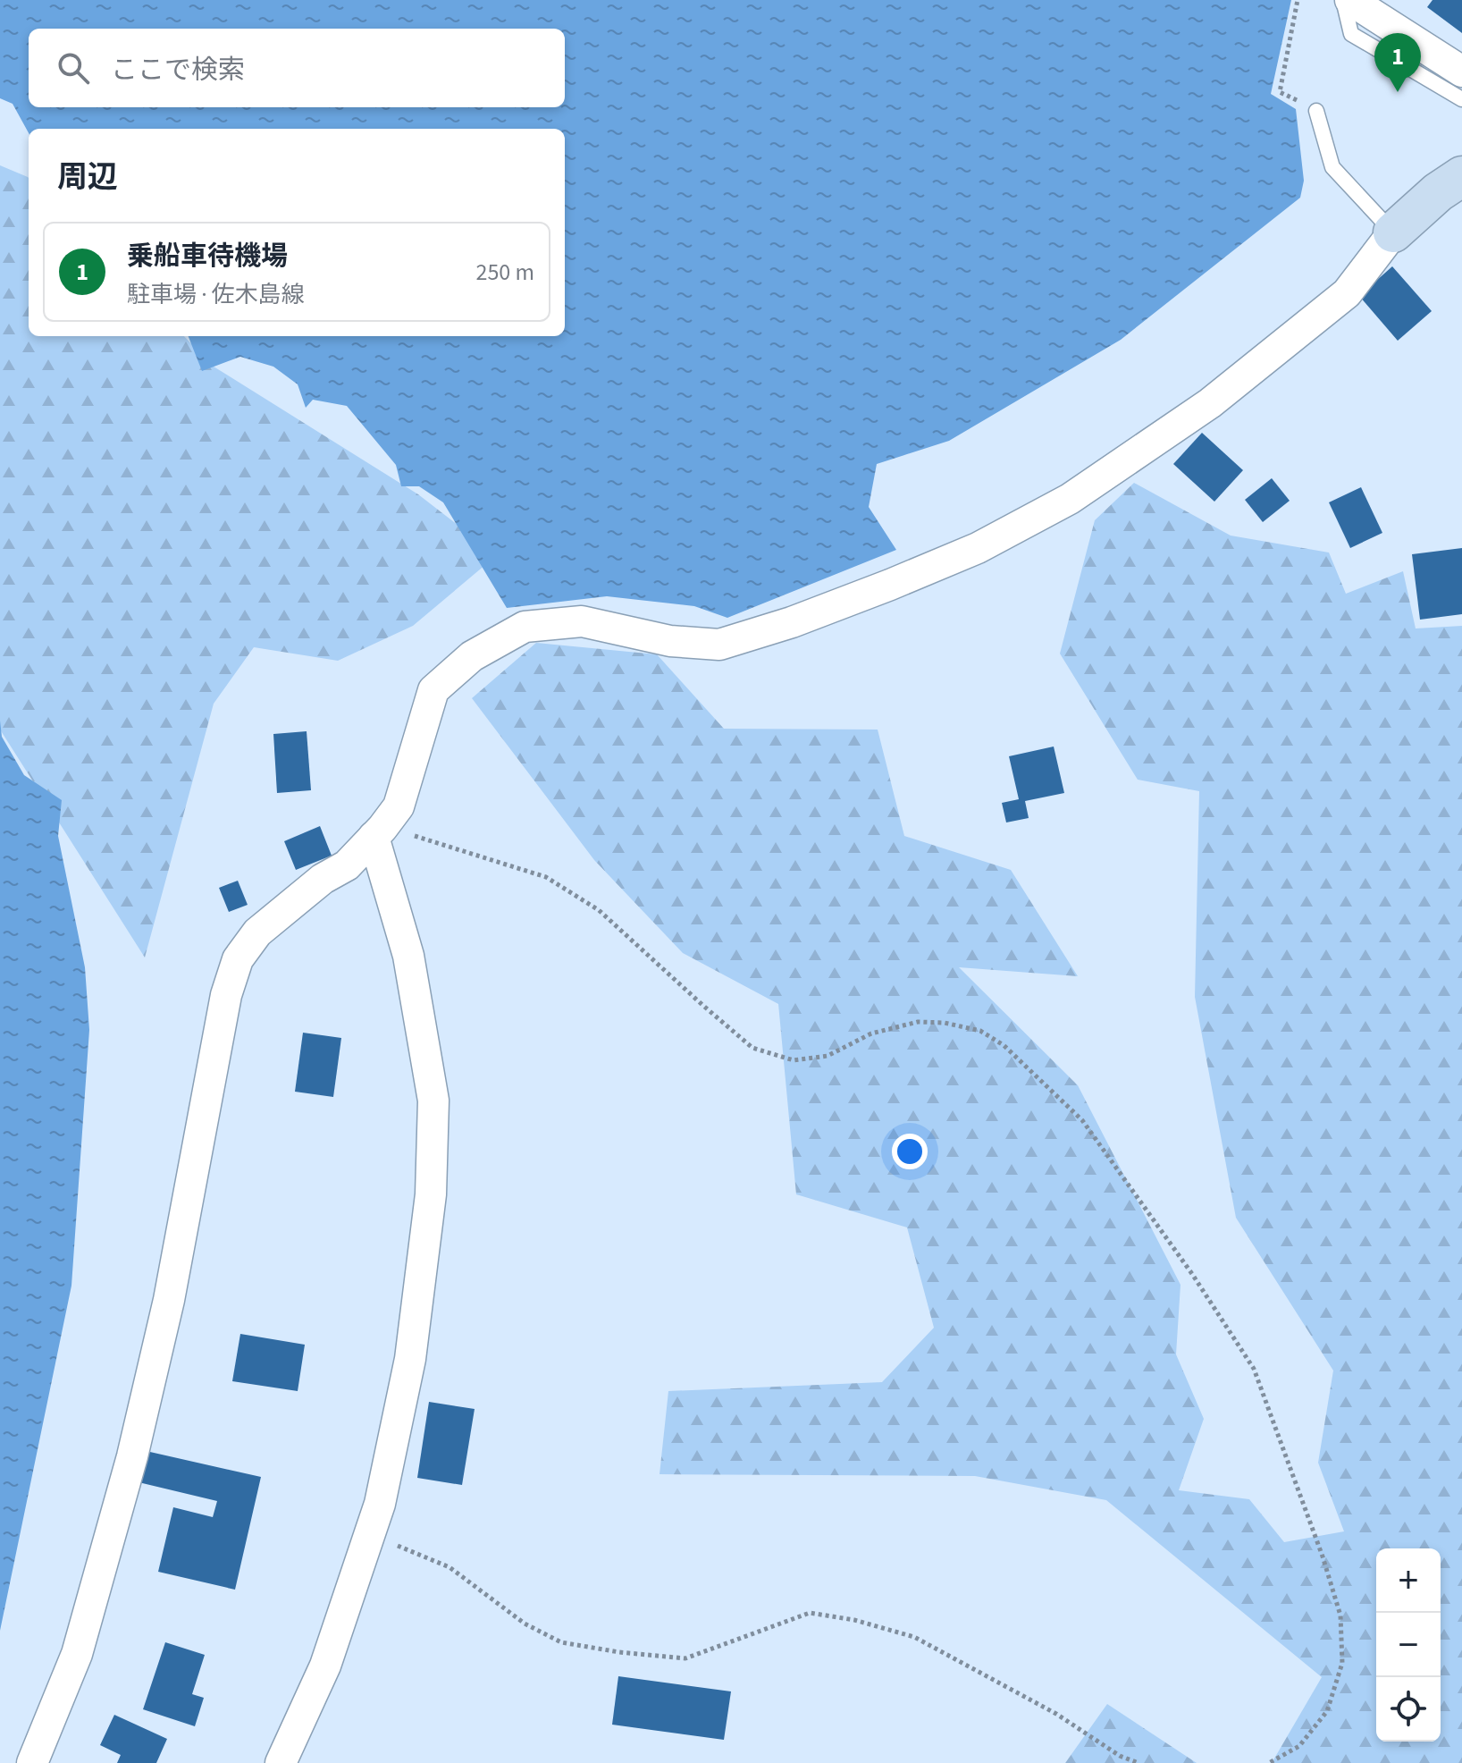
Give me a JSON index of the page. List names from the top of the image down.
{
  "page": {
    "search": "ここで検索",
    "pins": "1",
    "heading": "周辺",
    "list": [
      {
        "mark": "1",
        "name": "乗船車待機場",
        "note": "駐車場 · 佐木島線",
        "value": "250 m"
      }
    ],
    "map_buttons": ["+", "−"]
  }
}
